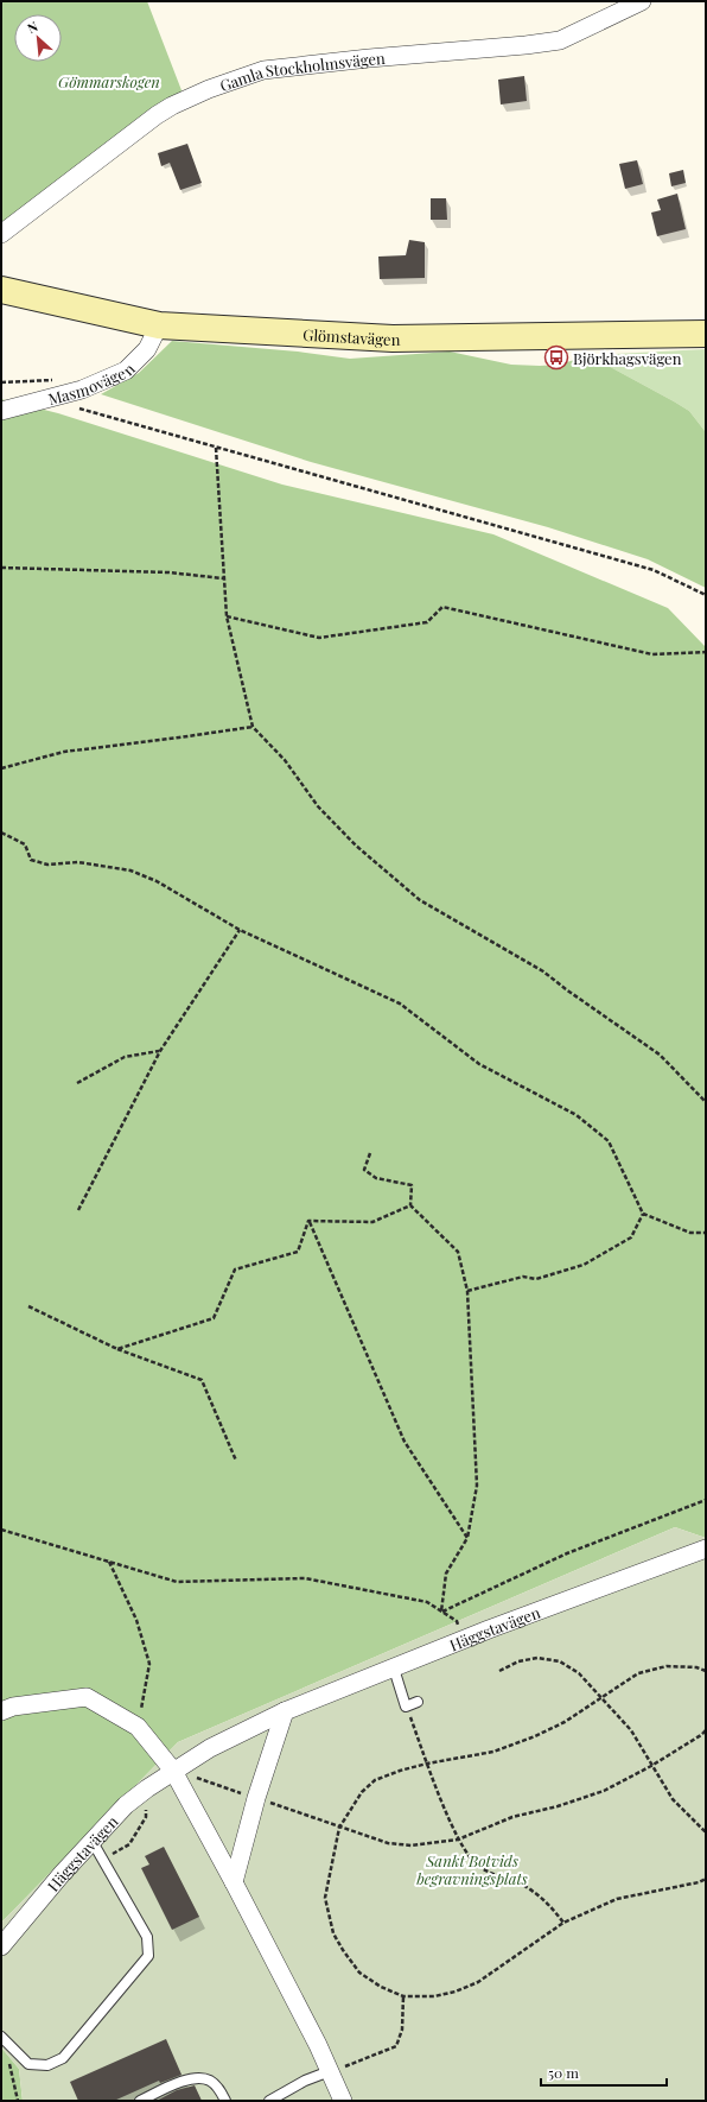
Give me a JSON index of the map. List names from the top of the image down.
{
  "streets": {
    "main road": ["Glömstavägen"],
    "street": ["Gamla Stockholmsvägen", "Masmovägen", "Häggstavägen"]
  },
  "crossings": [
    ["Glömstavägen", "Masmovägen"]
  ],
  "parks": ["Gömmarskogen", "Sankt Botvids begravningsplats"],
  "places": {
    "bus stop": ["Björkhagsvägen"]
  },
  "scale_bar": "50 m",
  "north": "top left"
}
